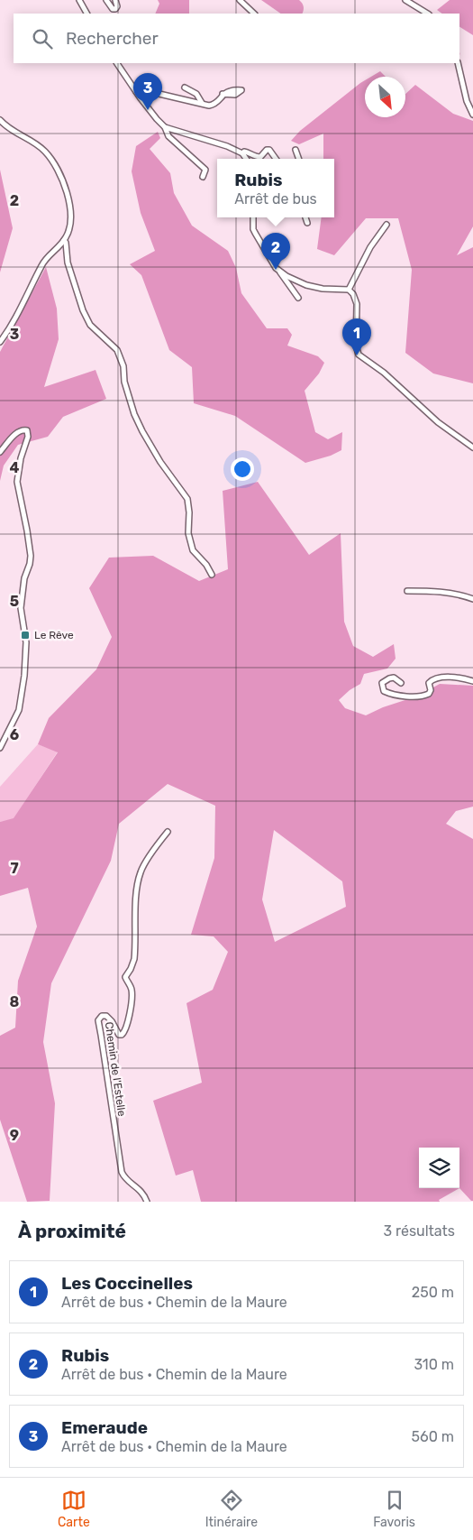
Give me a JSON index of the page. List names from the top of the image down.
{
  "streets": {
    "street": ["Chemin de l'Estelle"]
  },
  "places": {
    "transit": ["Le Rêve"]
  },
  "north": "bottom right",
  "page": {
    "search": "Rechercher",
    "pins": ["3", "2", "1"],
    "popup": ["Rubis", "Arrêt de bus"],
    "heading": ["À proximité", "3 résultats"],
    "list": [
      {
        "mark": "1",
        "name": "Les Coccinelles",
        "note": "Arrêt de bus · Chemin de la Maure",
        "value": "250 m"
      },
      {
        "mark": "2",
        "name": "Rubis",
        "note": "Arrêt de bus · Chemin de la Maure",
        "value": "310 m"
      },
      {
        "mark": "3",
        "name": "Emeraude",
        "note": "Arrêt de bus · Chemin de la Maure",
        "value": "560 m"
      }
    ],
    "nav": ["Carte", "Itinéraire", "Favoris"]
  },
  "grid": {
    "rows": [
      "2",
      "3",
      "4",
      "5",
      "6",
      "7",
      "8",
      "9"
    ]
  }
}
